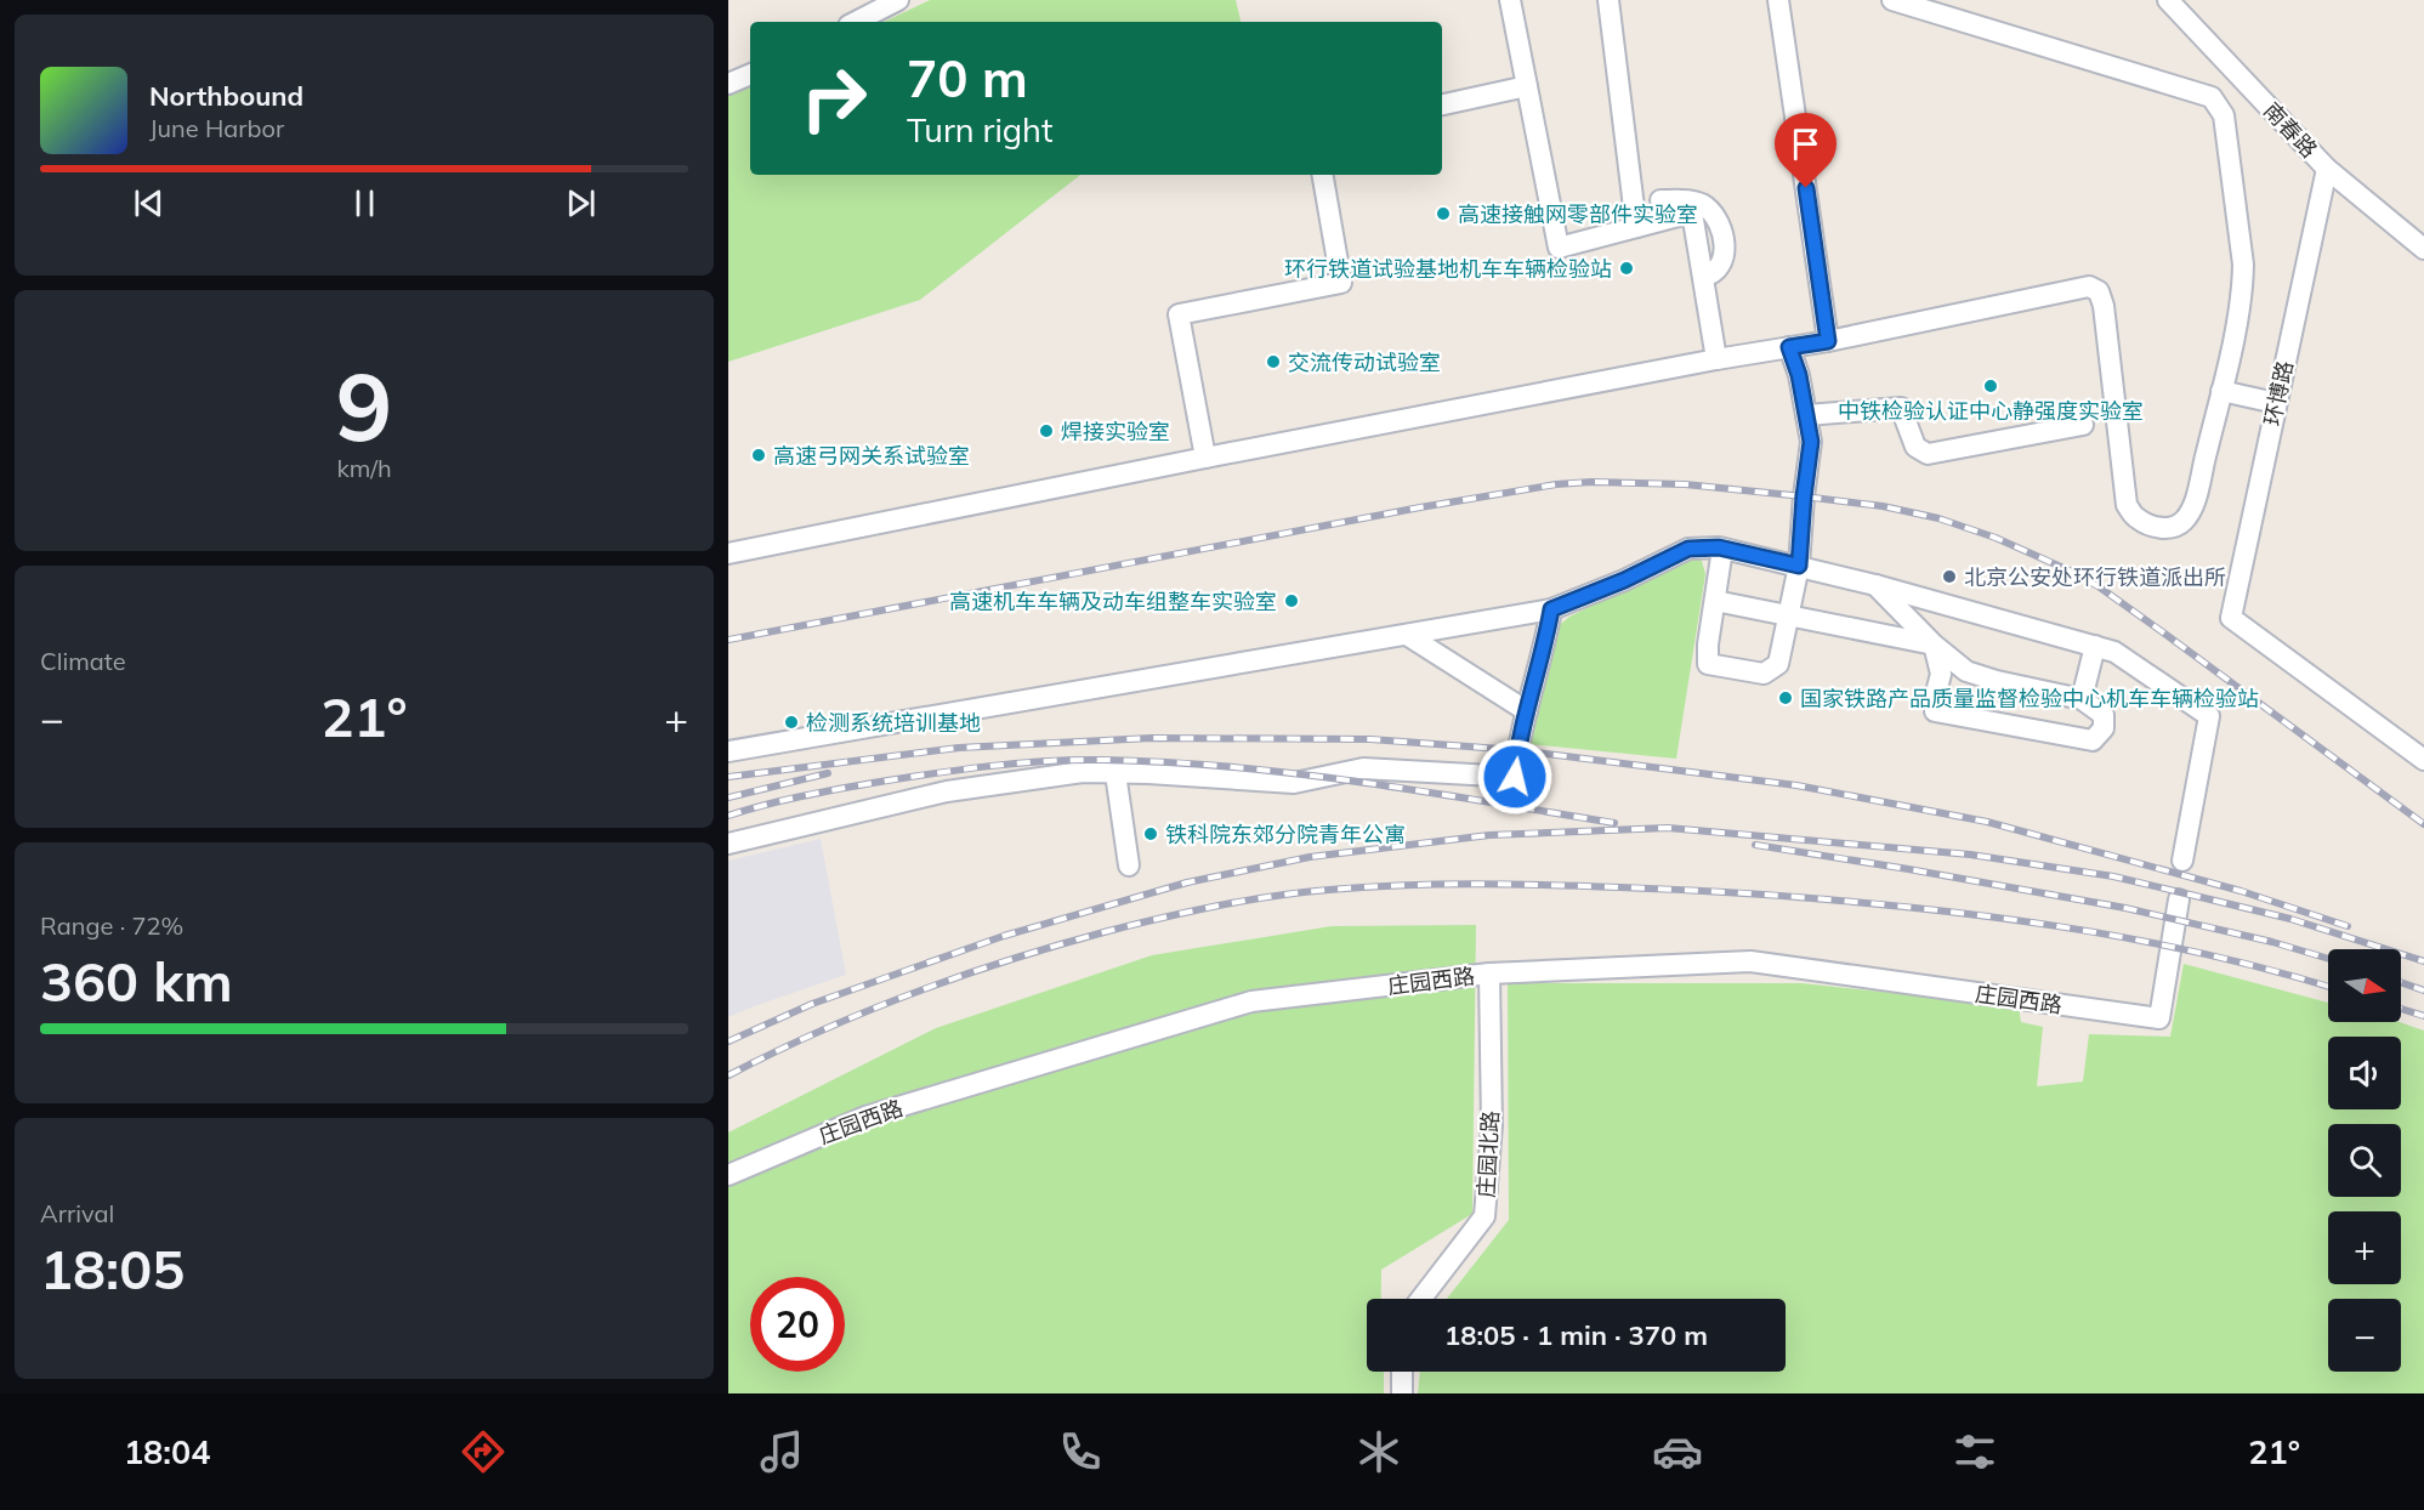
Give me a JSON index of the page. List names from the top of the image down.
{
  "streets": {
    "street": [
      "南春路",
      "环博路",
      "庄园西路",
      "庄园北路"
    ]
  },
  "crossings": [
    ["南春路", "环博路"],
    ["庄园西路", "庄园北路"]
  ],
  "places": [
    "高速接触网零部件实验室",
    "环行铁道试验基地机车车辆检验站",
    "交流传动试验室",
    "中铁检验认证中心静强度实验室",
    "焊接实验室",
    "高速弓网关系试验室",
    "北京公安处环行铁道派出所",
    "高速机车车辆及动车组整车实验室",
    "国家铁路产品质量监督检验中心机车车辆检验站",
    "检测系统培训基地",
    "铁科院东郊分院青年公寓"
  ],
  "north": "right",
  "page": {
    "turn": ["70 m", "Turn right"],
    "song": ["Northbound", "June Harbor"],
    "tile": [
      ["9", "km/h"],
      "Climate",
      ["Range · 72%", "360 km"],
      ["Arrival", "18:05"]
    ],
    "heat": ["−", "21°", "+"],
    "map_buttons": ["+", "−"],
    "limit": "20",
    "trip": "18:05 · 1 min · 370 m",
    "tabs": ["18:04", "21°"]
  }
}
